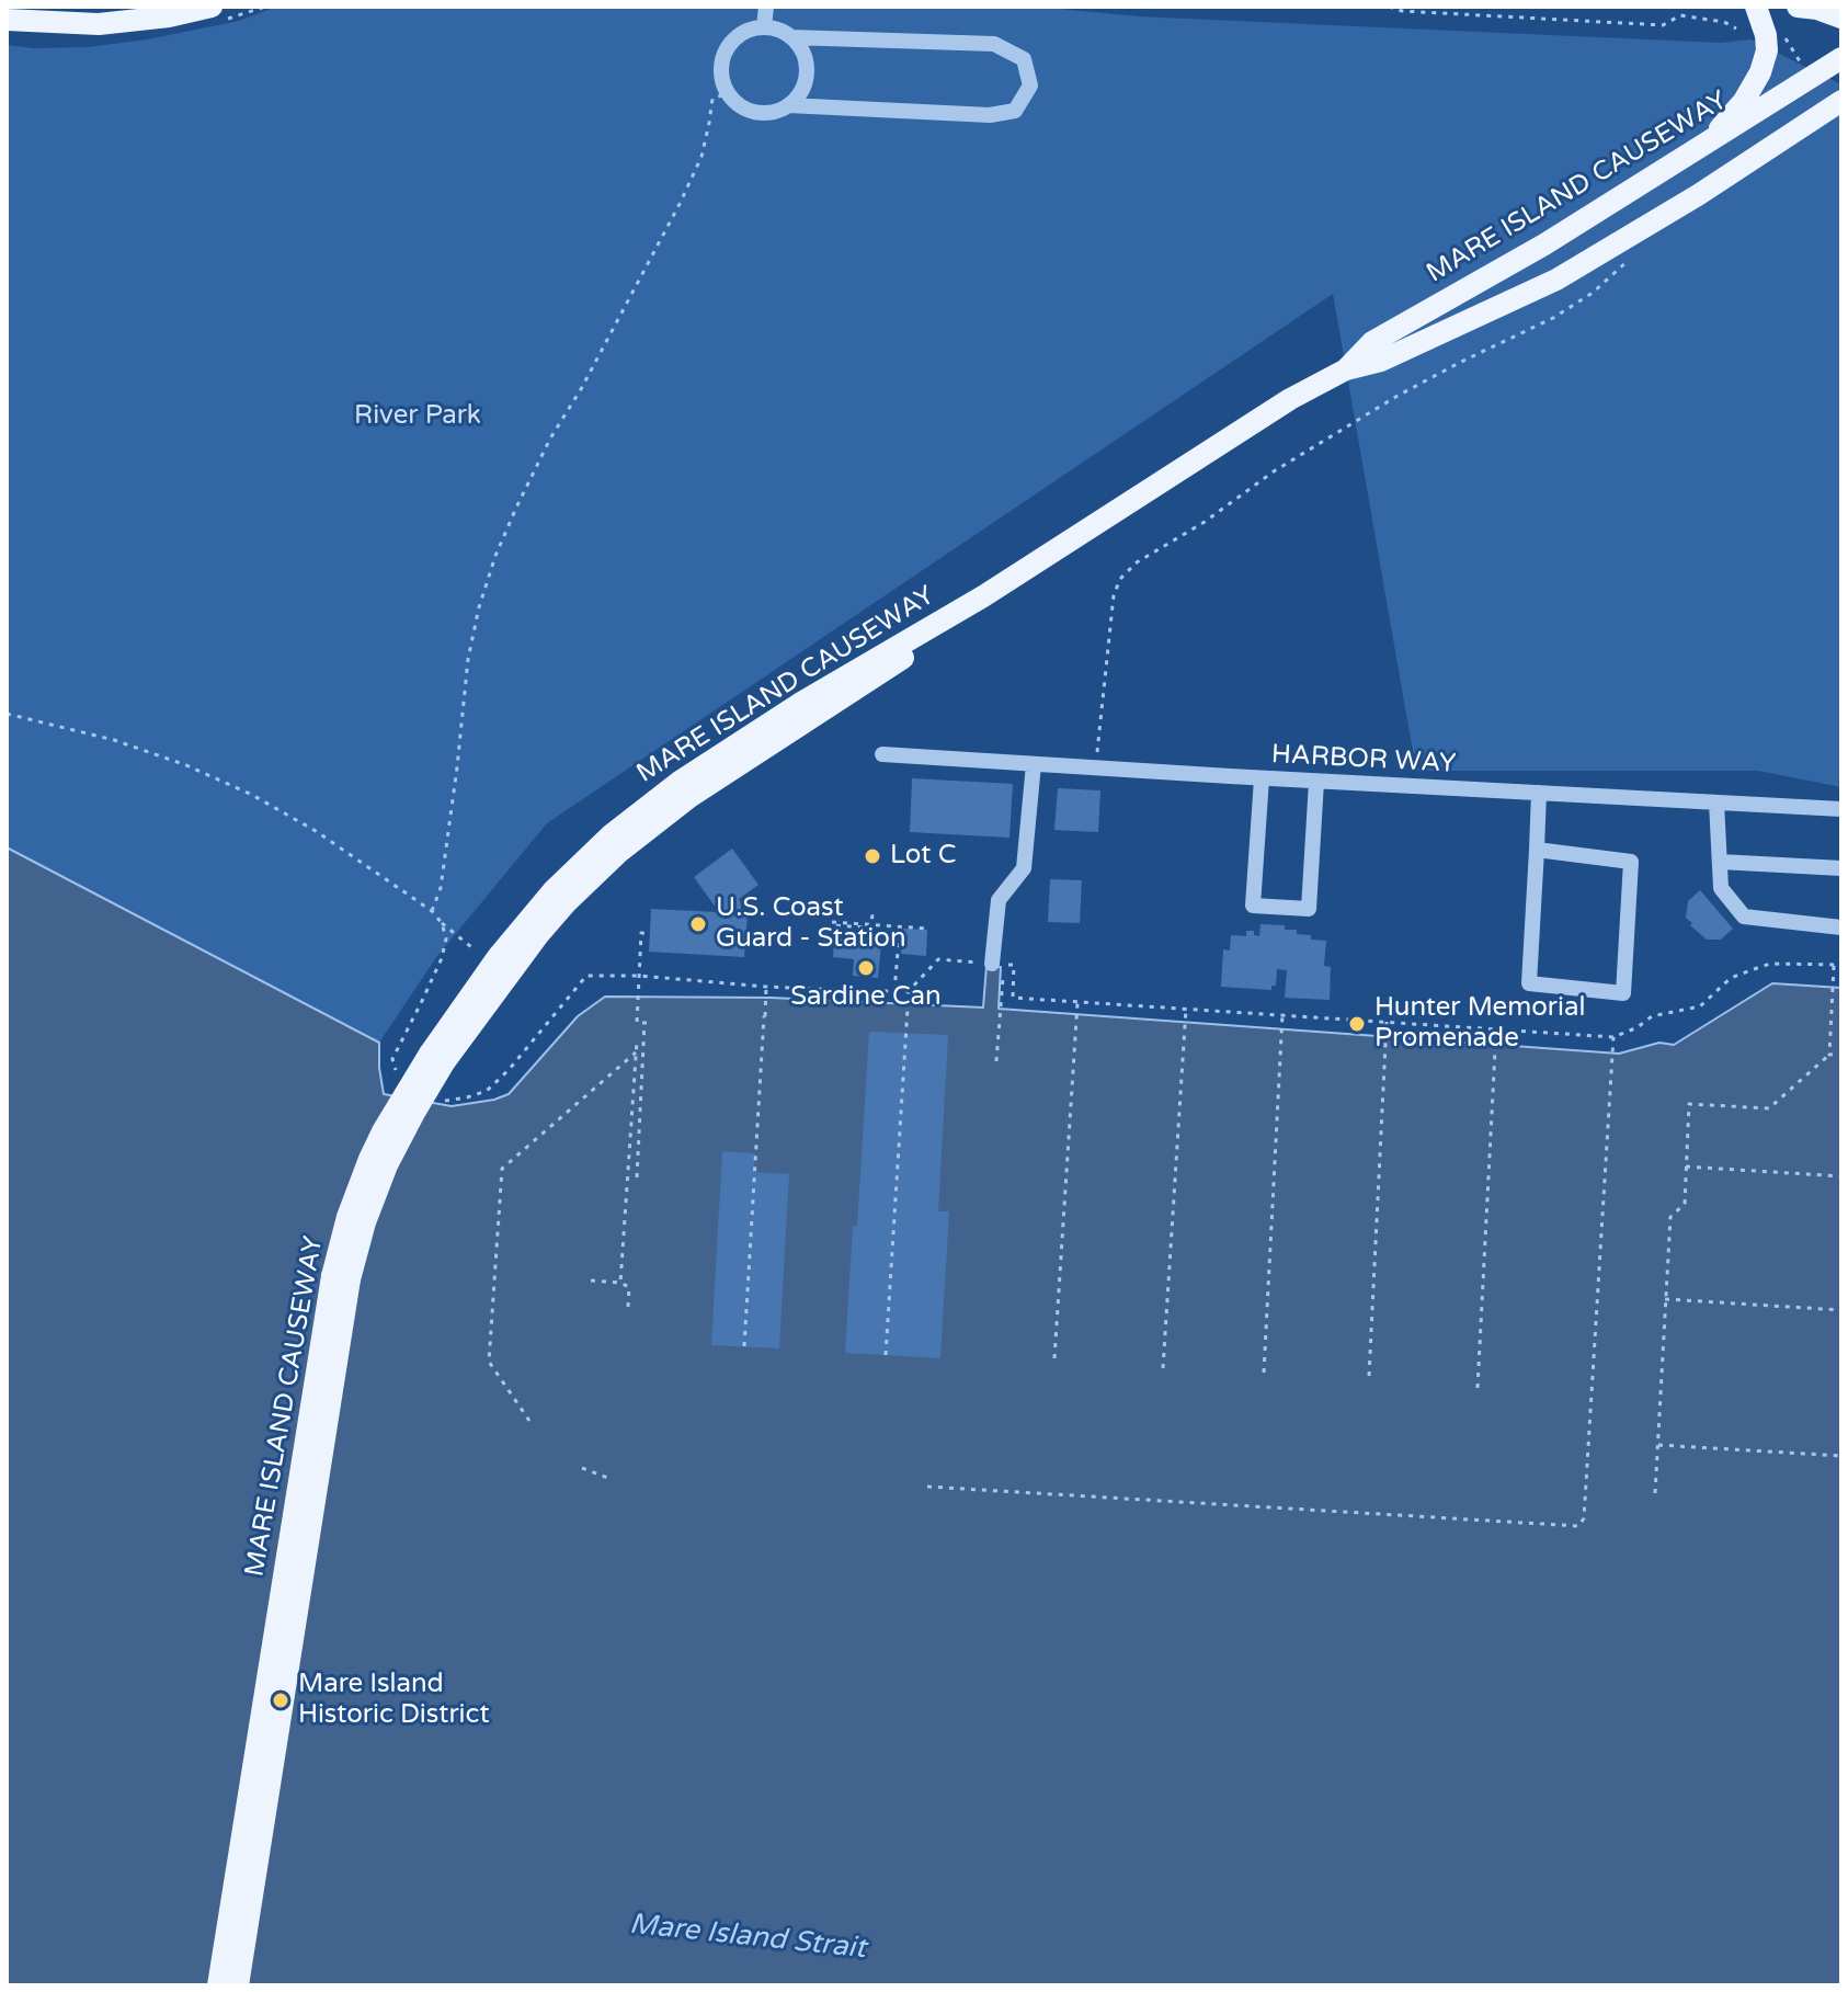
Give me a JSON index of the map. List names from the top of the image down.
{
  "streets": {
    "main road": ["MARE ISLAND CAUSEWAY"],
    "street": ["HARBOR WAY"]
  },
  "water": ["Mare Island Strait"],
  "parks": ["River Park"],
  "places": [
    "Lot C",
    "U.S. Coast Guard - Station",
    "Sardine Can",
    "Hunter Memorial Promenade",
    "Mare Island Historic District"
  ]
}
